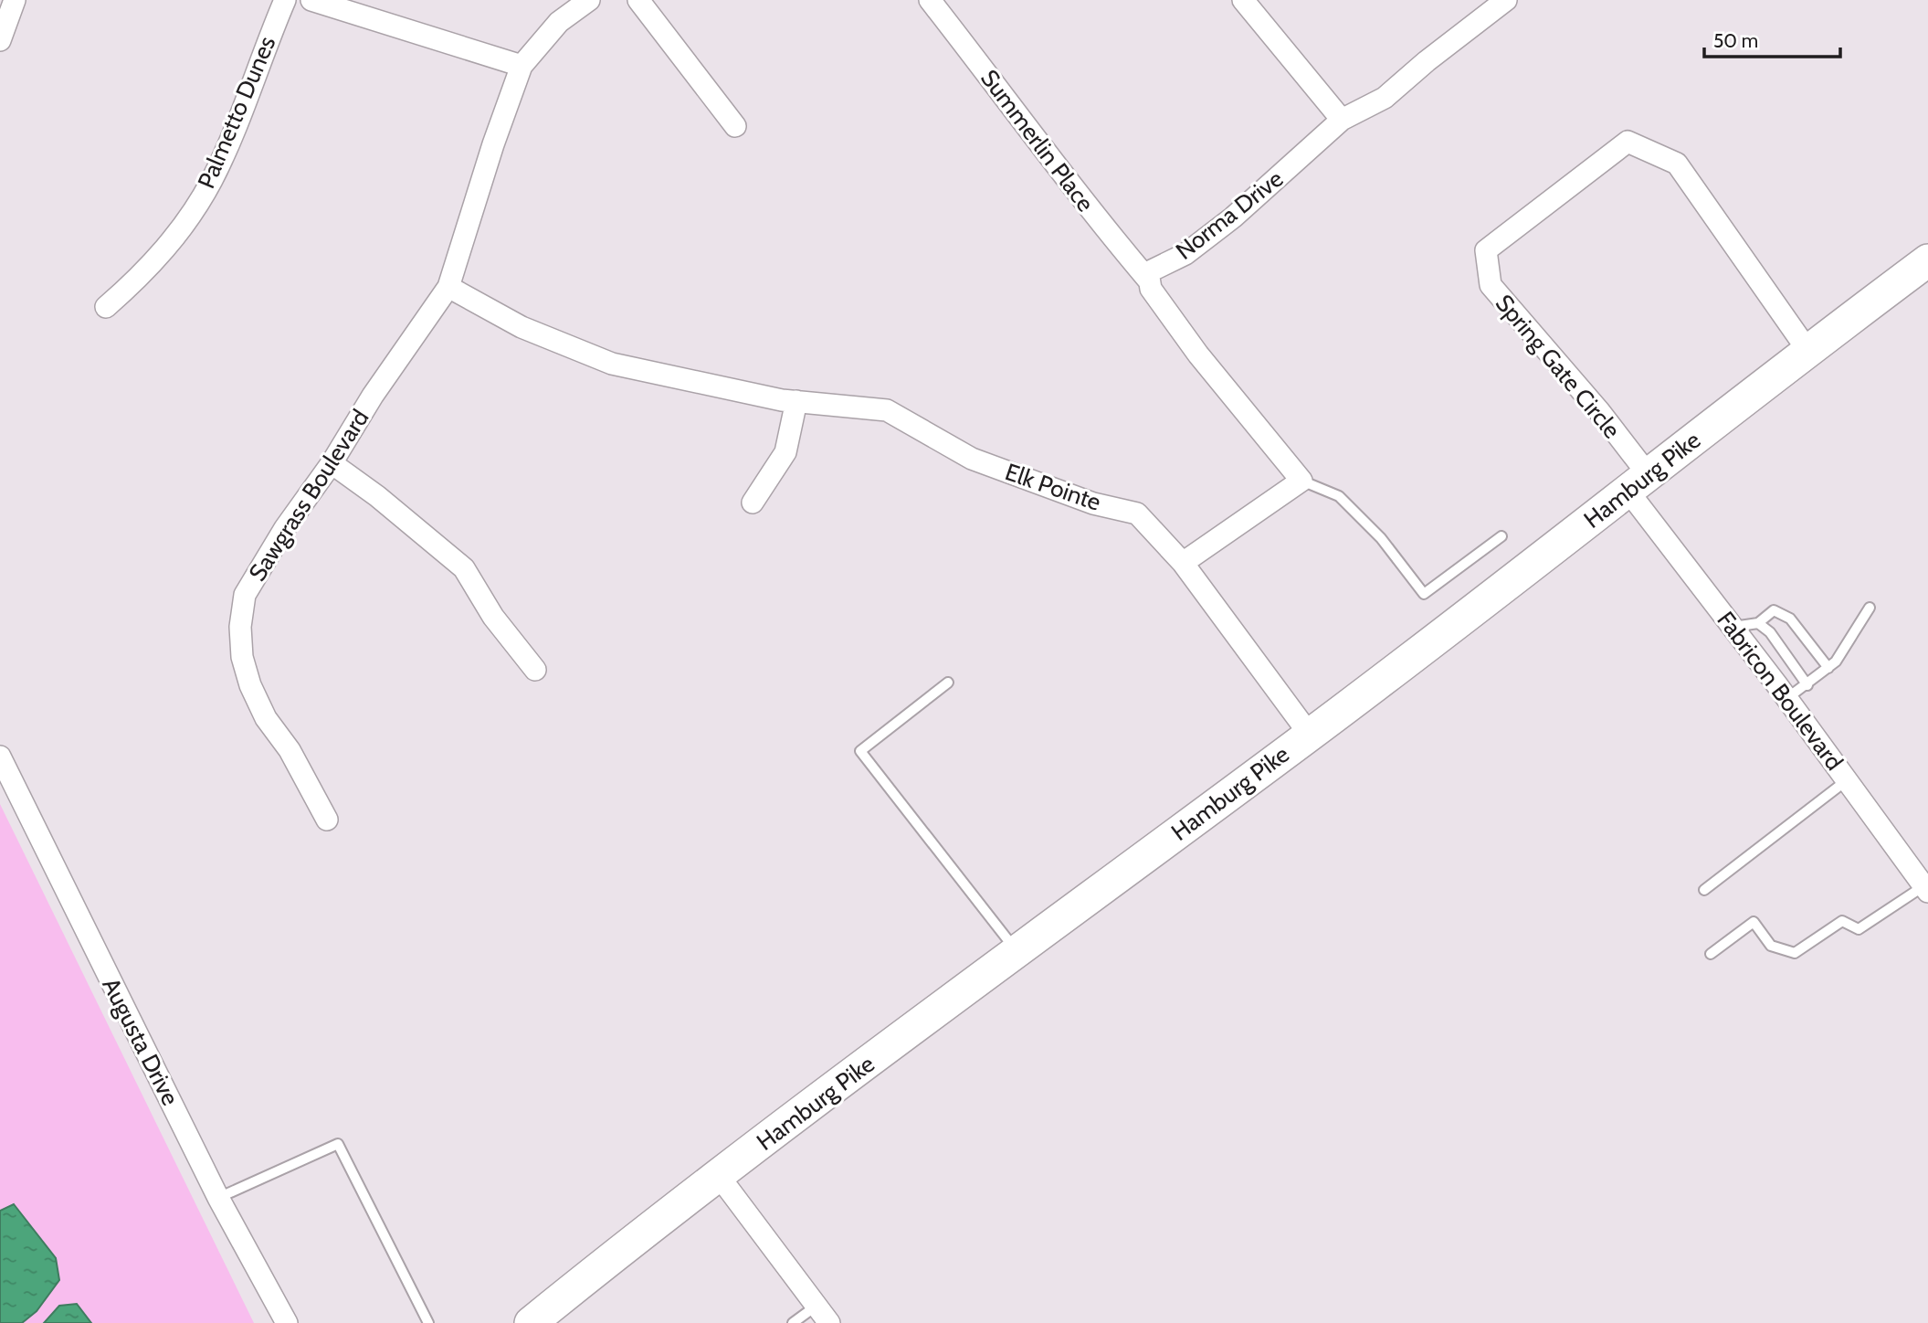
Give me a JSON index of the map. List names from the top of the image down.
{
  "streets": {
    "main road": ["Hamburg Pike"],
    "street": [
      "Palmetto Dunes",
      "Summerlin Place",
      "Norma Drive",
      "Spring Gate Circle",
      "Elk Pointe",
      "Sawgrass Boulevard",
      "Fabricon Boulevard",
      "Augusta Drive"
    ]
  },
  "crossings": [
    ["Summerlin Place", "Norma Drive"],
    ["Spring Gate Circle", "Hamburg Pike"],
    ["Spring Gate Circle", "Fabricon Boulevard"],
    ["Hamburg Pike", "Elk Pointe"],
    ["Hamburg Pike", "Fabricon Boulevard"],
    ["Elk Pointe", "Sawgrass Boulevard"]
  ],
  "scale_bar": "50 m"
}
